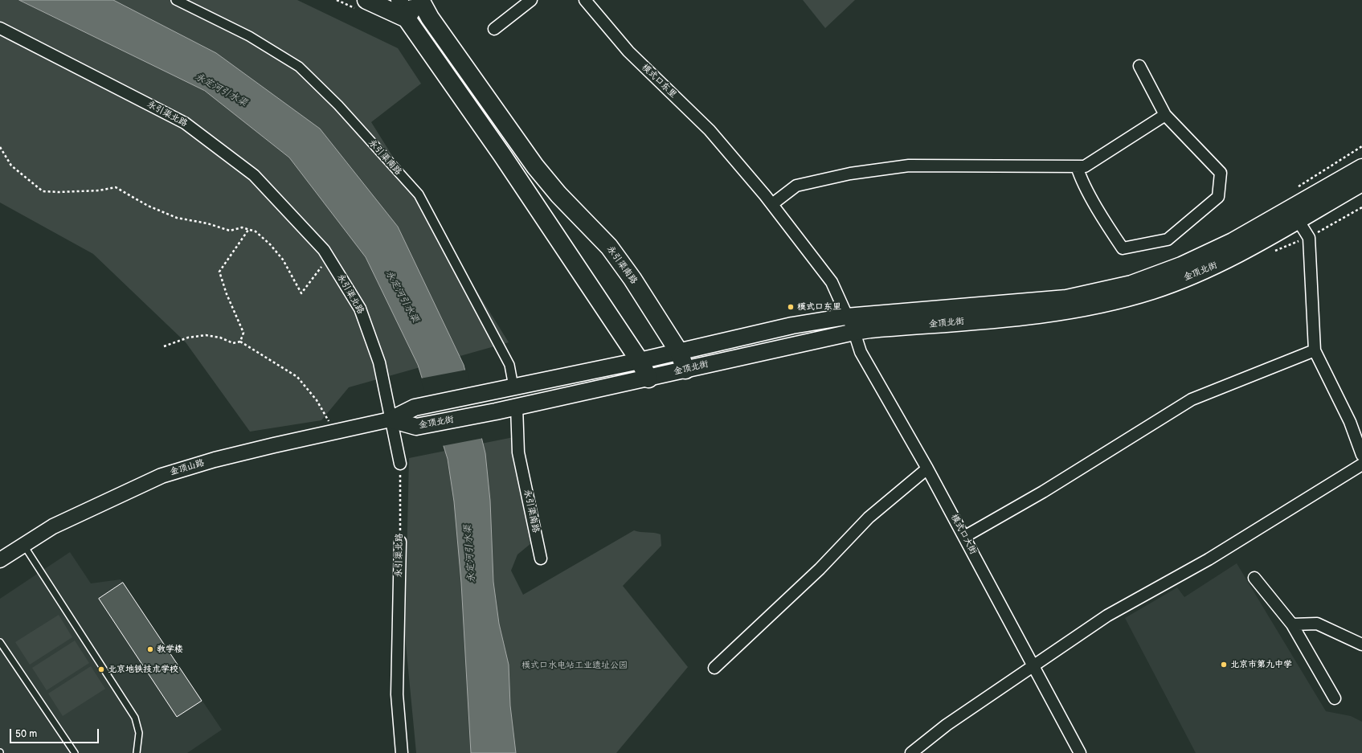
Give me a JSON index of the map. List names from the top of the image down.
{
  "streets": {
    "main road": ["永引渠南路", "金顶北街"],
    "street": [
      "模式口东里",
      "永引渠北路",
      "金顶山路",
      "模式口大街"
    ]
  },
  "crossings": [
    ["模式口东里", "金顶北街"],
    ["模式口东里", "模式口大街"],
    ["永引渠北路", "金顶北街"],
    ["永引渠北路", "金顶山路"],
    ["永引渠南路", "金顶北街"],
    ["金顶北街", "金顶山路"],
    ["金顶北街", "模式口大街"]
  ],
  "water": ["永定河引水渠"],
  "parks": ["模式口水电站工业遗址公园"],
  "places": [
    "模式口东里",
    "教学楼",
    "北京市第九中学",
    "北京地铁技术学校"
  ],
  "scale_bar": "50 m"
}
